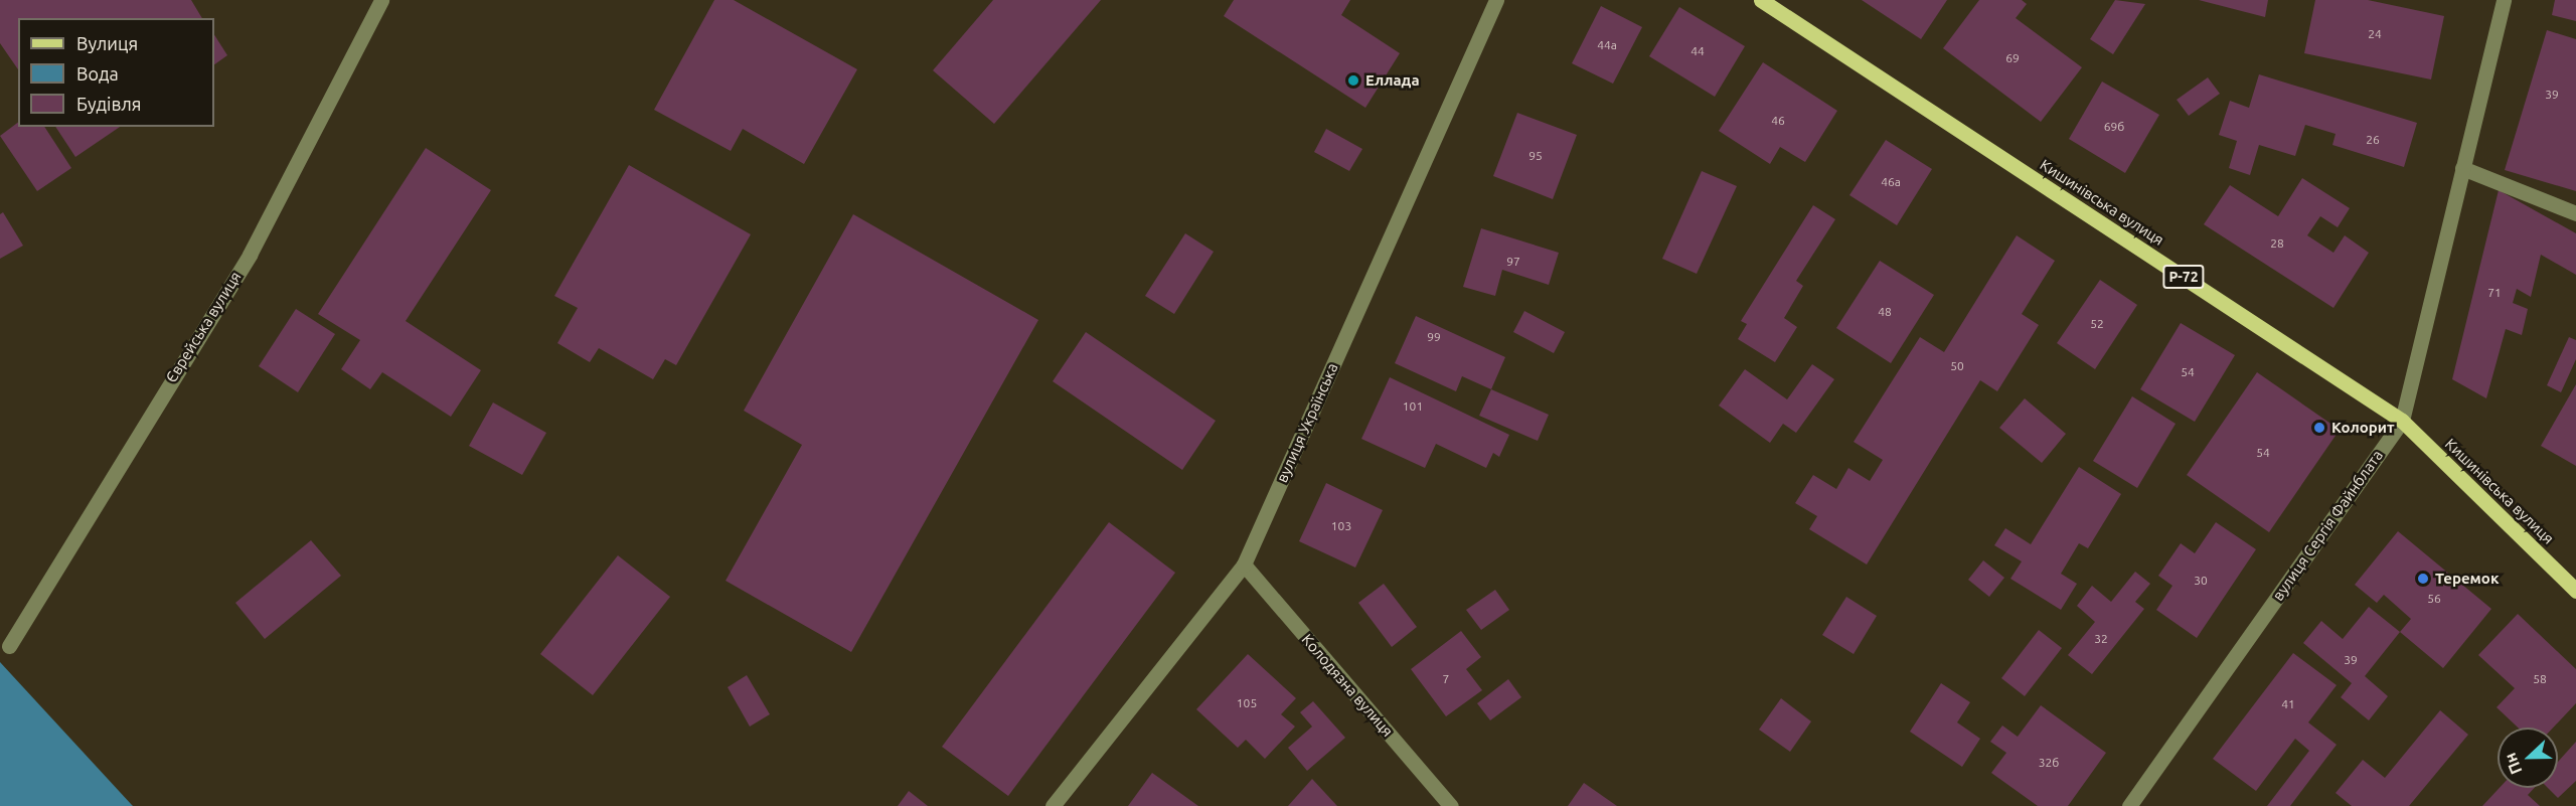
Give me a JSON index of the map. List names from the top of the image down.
{
  "streets": {
    "main road": ["Кишинівська вулиця", "Р-72"],
    "street": [
      "Єврейська вулиця",
      "вулиця Українська",
      "вулиця Сергія Файнблата",
      "Колодязна вулиця"
    ]
  },
  "crossings": [
    ["Кишинівська вулиця", "вулиця Сергія Файнблата"],
    ["вулиця Українська", "Колодязна вулиця"]
  ],
  "places": ["Еллада", "Колорит", "Теремок"],
  "house_numbers": [
    "24",
    "44а",
    "44",
    "69",
    "39",
    "46",
    "69б",
    "26",
    "95",
    "46а",
    "28",
    "97",
    "71",
    "48",
    "52",
    "99",
    "50",
    "54",
    "101",
    "54",
    "103",
    "30",
    "56",
    "32",
    "39",
    "7",
    "58",
    "105",
    "41",
    "32б"
  ],
  "legend": ["Вулиця", "Вода", "Будівля"],
  "north": "left"
}
